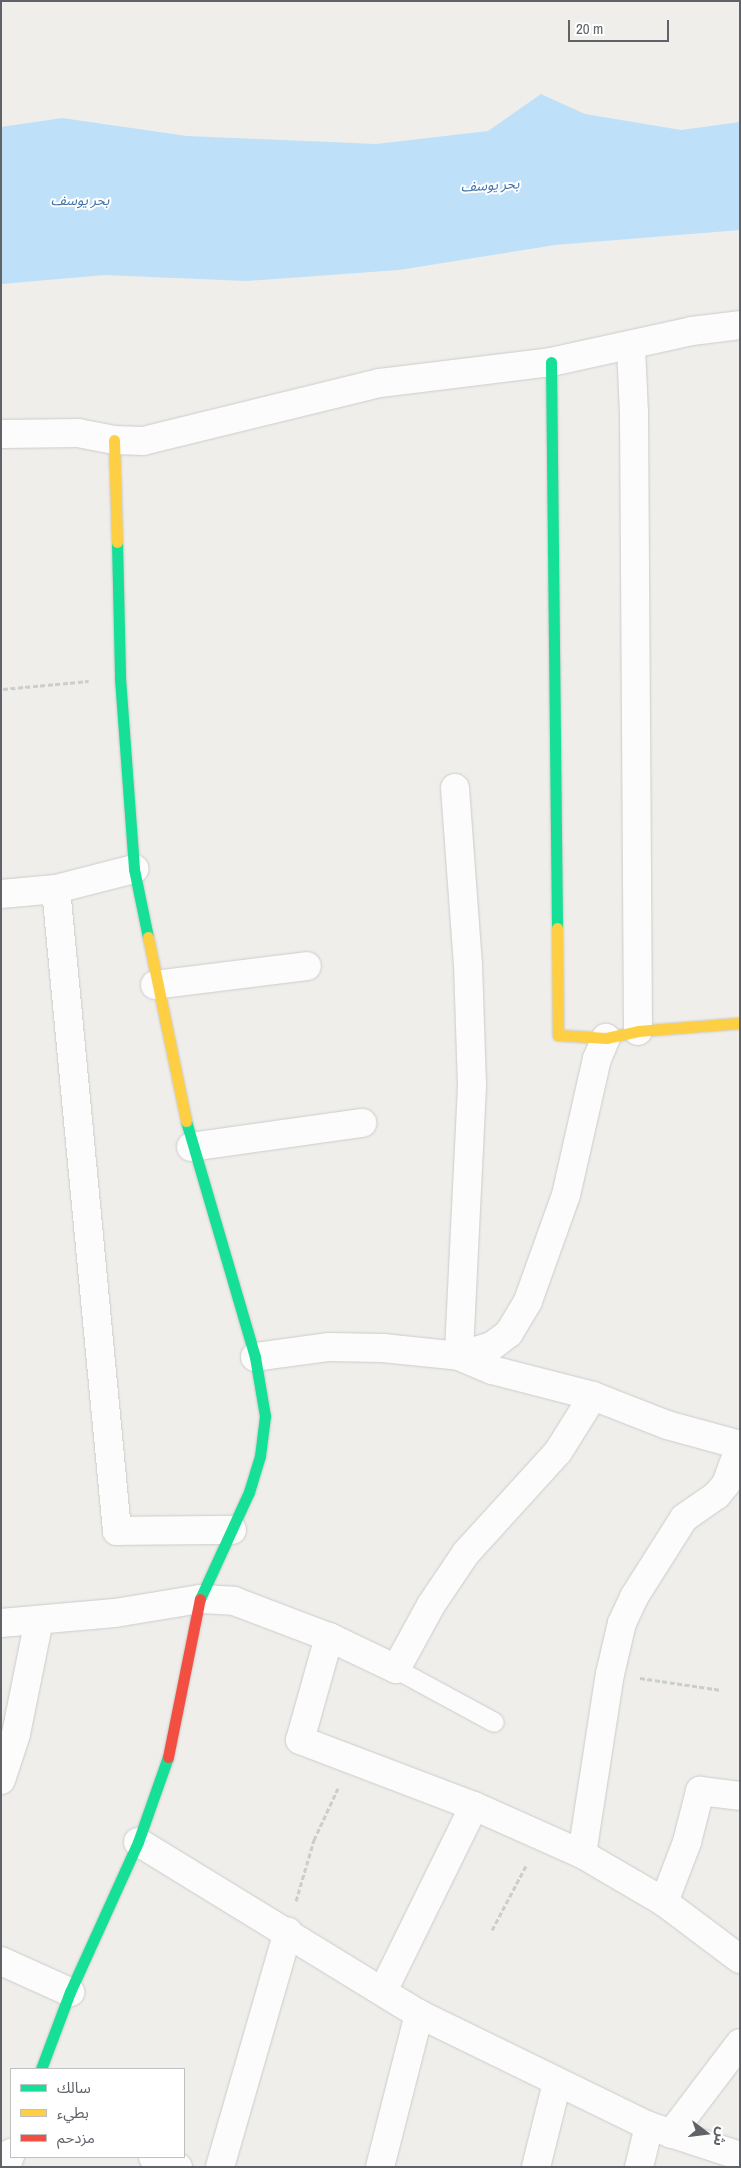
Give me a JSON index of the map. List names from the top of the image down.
{
  "water": ["بحر يوسف"],
  "legend": ["سالك", "بطيء", "مزدحم"],
  "scale_bar": "20 m",
  "north": "right"
}
